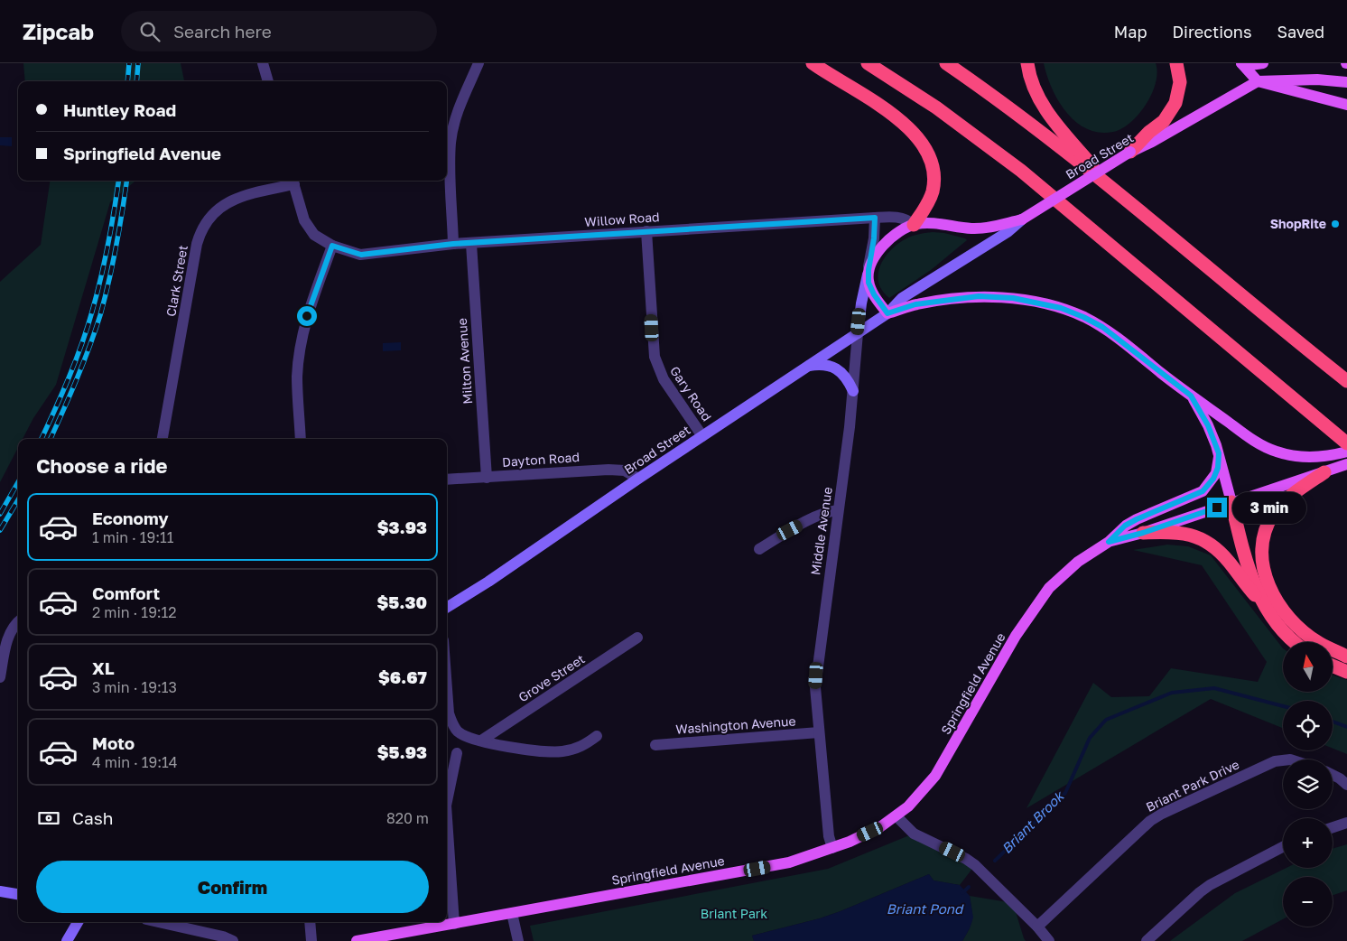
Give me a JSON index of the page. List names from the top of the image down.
{
  "streets": {
    "main road": ["Broad Street", "Middle Avenue", "Springfield Avenue"],
    "street": [
      "Willow Road",
      "Clark Street",
      "Milton Avenue",
      "Gary Road",
      "Dayton Road",
      "Grove Street",
      "Washington Avenue",
      "Briant Park Drive"
    ]
  },
  "crossings": [
    ["Broad Street", "Gary Road"],
    ["Broad Street", "Dayton Road"],
    ["Broad Street", "Middle Avenue"],
    ["Willow Road", "Clark Street"],
    ["Willow Road", "Milton Avenue"],
    ["Willow Road", "Gary Road"],
    ["Willow Road", "Middle Avenue"],
    ["Milton Avenue", "Dayton Road"],
    ["Middle Avenue", "Springfield Avenue"],
    ["Middle Avenue", "Washington Avenue"]
  ],
  "water": ["Briant Brook", "Briant Pond"],
  "parks": ["Briant Park"],
  "places": ["ShopRite"],
  "north": "top",
  "page": {
    "header": "Zipcab",
    "search": "Search here",
    "nav": ["Map", "Directions", "Saved"],
    "banner": ["Huntley Road", "Springfield Avenue"],
    "heading": "Choose a ride",
    "bubble": "3 min",
    "list": [
      {
        "name": "Economy",
        "note": "1 min · 19:11",
        "value": "$3.93"
      },
      {
        "name": "Comfort",
        "note": "2 min · 19:12",
        "value": "$5.30"
      },
      {
        "name": "XL",
        "note": "3 min · 19:13",
        "value": "$6.67"
      },
      {
        "name": "Moto",
        "note": "4 min · 19:14",
        "value": "$5.93"
      }
    ],
    "map_buttons": ["+", "−"],
    "pay": ["Cash", "820 m"],
    "buttons": "Confirm"
  }
}
